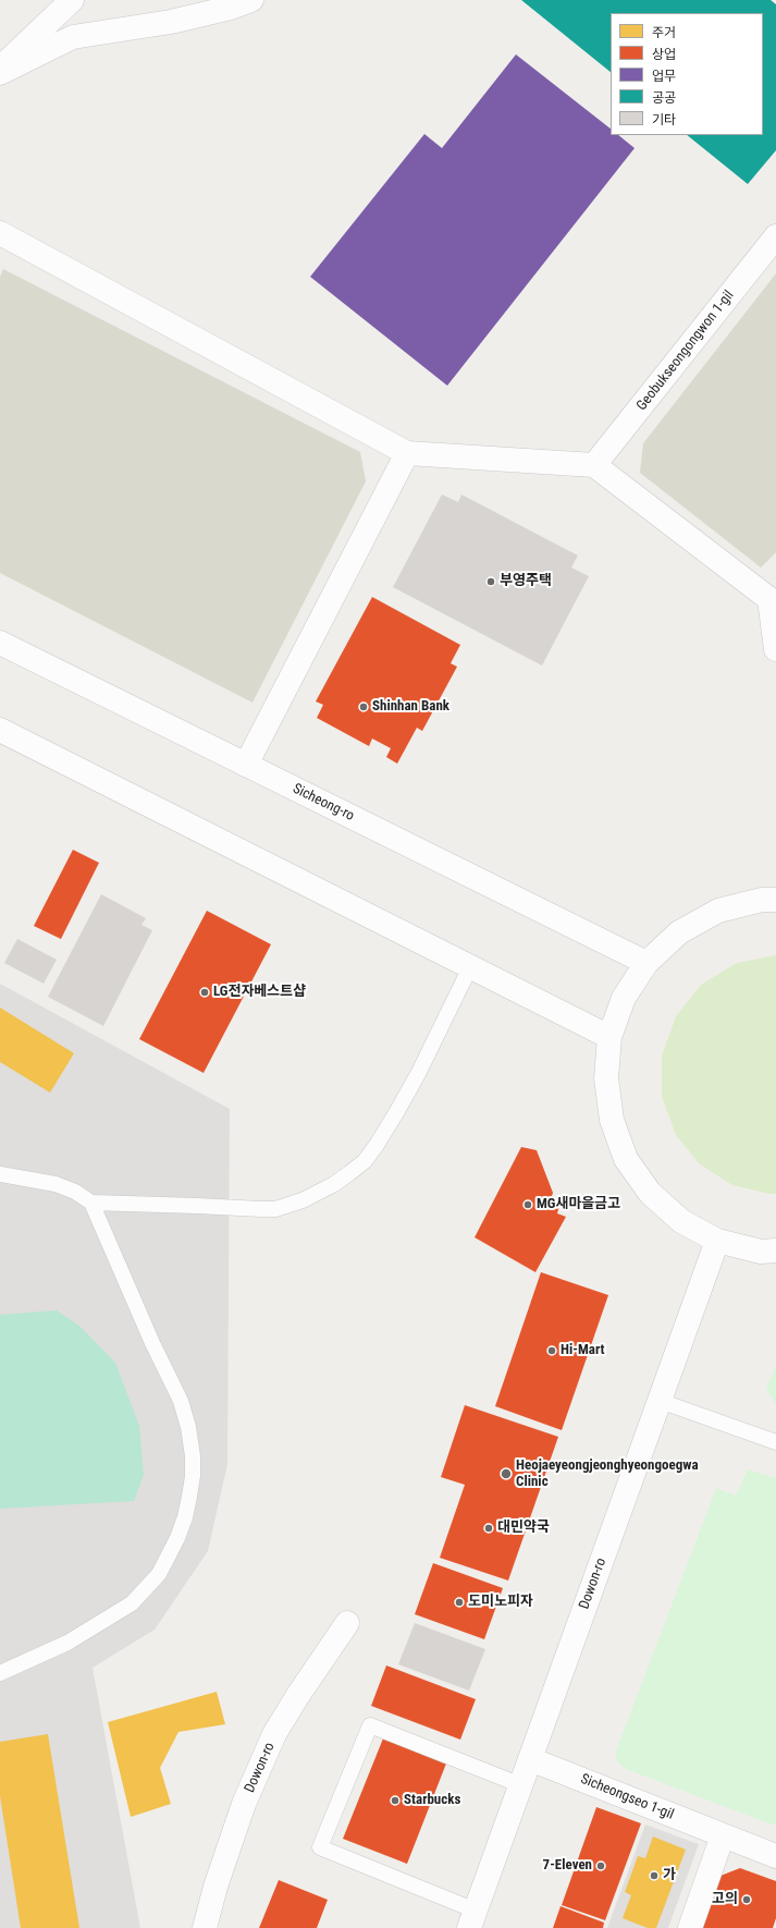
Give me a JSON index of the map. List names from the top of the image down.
{
  "streets": {
    "street": [
      "Geobukseongongwon 1-gil",
      "Sicheong-ro",
      "Dowon-ro",
      "Sicheongseo 1-gil"
    ]
  },
  "crossings": [
    ["Dowon-ro", "Sicheongseo 1-gil"]
  ],
  "places": [
    "부영주택",
    "Shinhan Bank",
    "LG전자베스트샵",
    "MG새마을금고",
    "Hi-Mart",
    "Heojaeyeongjeonghyeongoegwa Clinic",
    "대민약국",
    "도미노피자",
    "Starbucks",
    "7-Eleven",
    "가",
    "고의"
  ],
  "legend": [
    "주거",
    "상업",
    "업무",
    "공공",
    "기타"
  ]
}
